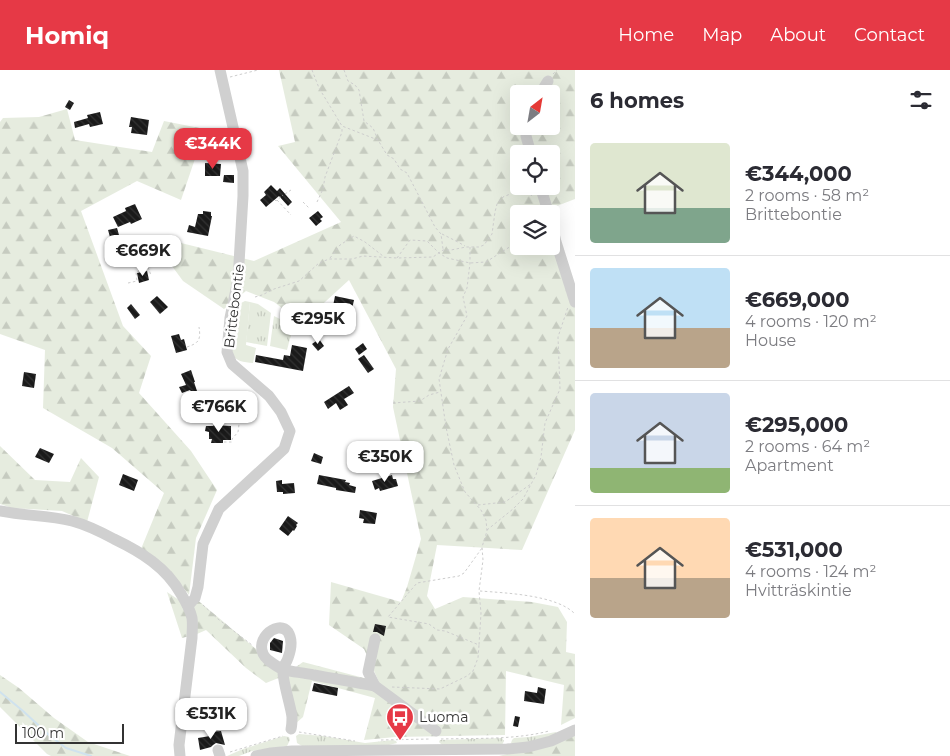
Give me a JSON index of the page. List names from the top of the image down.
{
  "streets": {
    "street": ["Brittebontie"]
  },
  "places": {
    "bus stop": ["Luoma"]
  },
  "scale_bar": "100 m",
  "north": "top right",
  "page": {
    "header": "Homiq",
    "nav": [
      "Home",
      "Map",
      "About",
      "Contact"
    ],
    "heading": "6 homes",
    "price": [
      "€344K",
      "€669K",
      "€295K",
      "€766K",
      "€350K",
      "€531K"
    ],
    "list": [
      {
        "name": "€344,000",
        "note": "2 rooms · 58 m² · Brittebontie"
      },
      {
        "name": "€669,000",
        "note": "4 rooms · 120 m² · House"
      },
      {
        "name": "€295,000",
        "note": "2 rooms · 64 m² · Apartment"
      },
      {
        "name": "€531,000",
        "note": "4 rooms · 124 m² · Hvitträskintie"
      }
    ],
    "scale": "100 m"
  }
}
